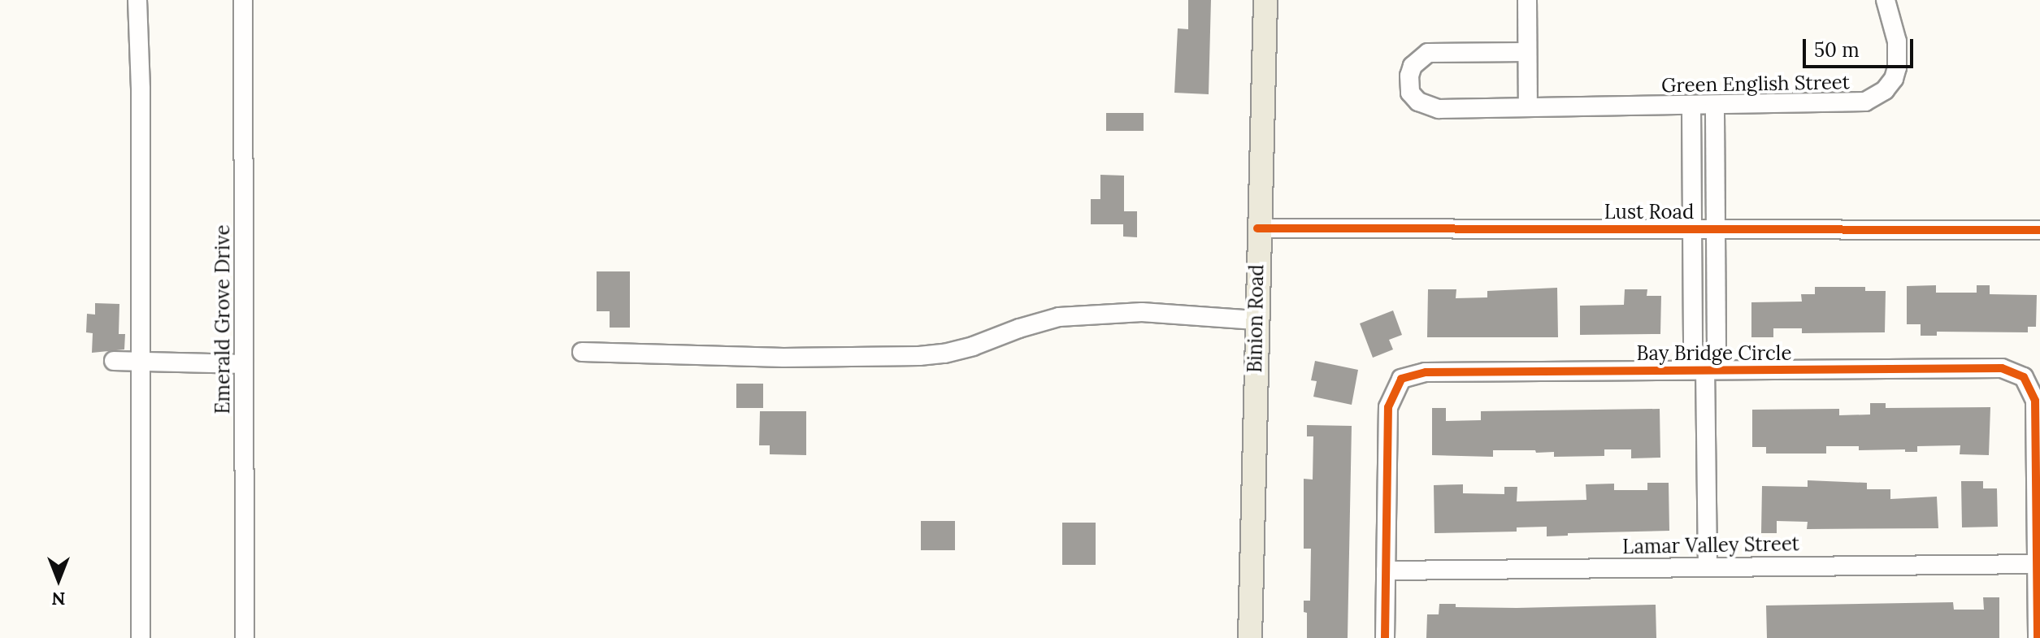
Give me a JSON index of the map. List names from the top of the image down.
{
  "streets": {
    "main road": ["Binion Road"],
    "street": [
      "Green English Street",
      "Lust Road",
      "Emerald Grove Drive",
      "Bay Bridge Circle",
      "Lamar Valley Street"
    ]
  },
  "crossings": [
    ["Lust Road", "Binion Road"],
    ["Bay Bridge Circle", "Lamar Valley Street"]
  ],
  "scale_bar": "50 m",
  "north": "bottom"
}
